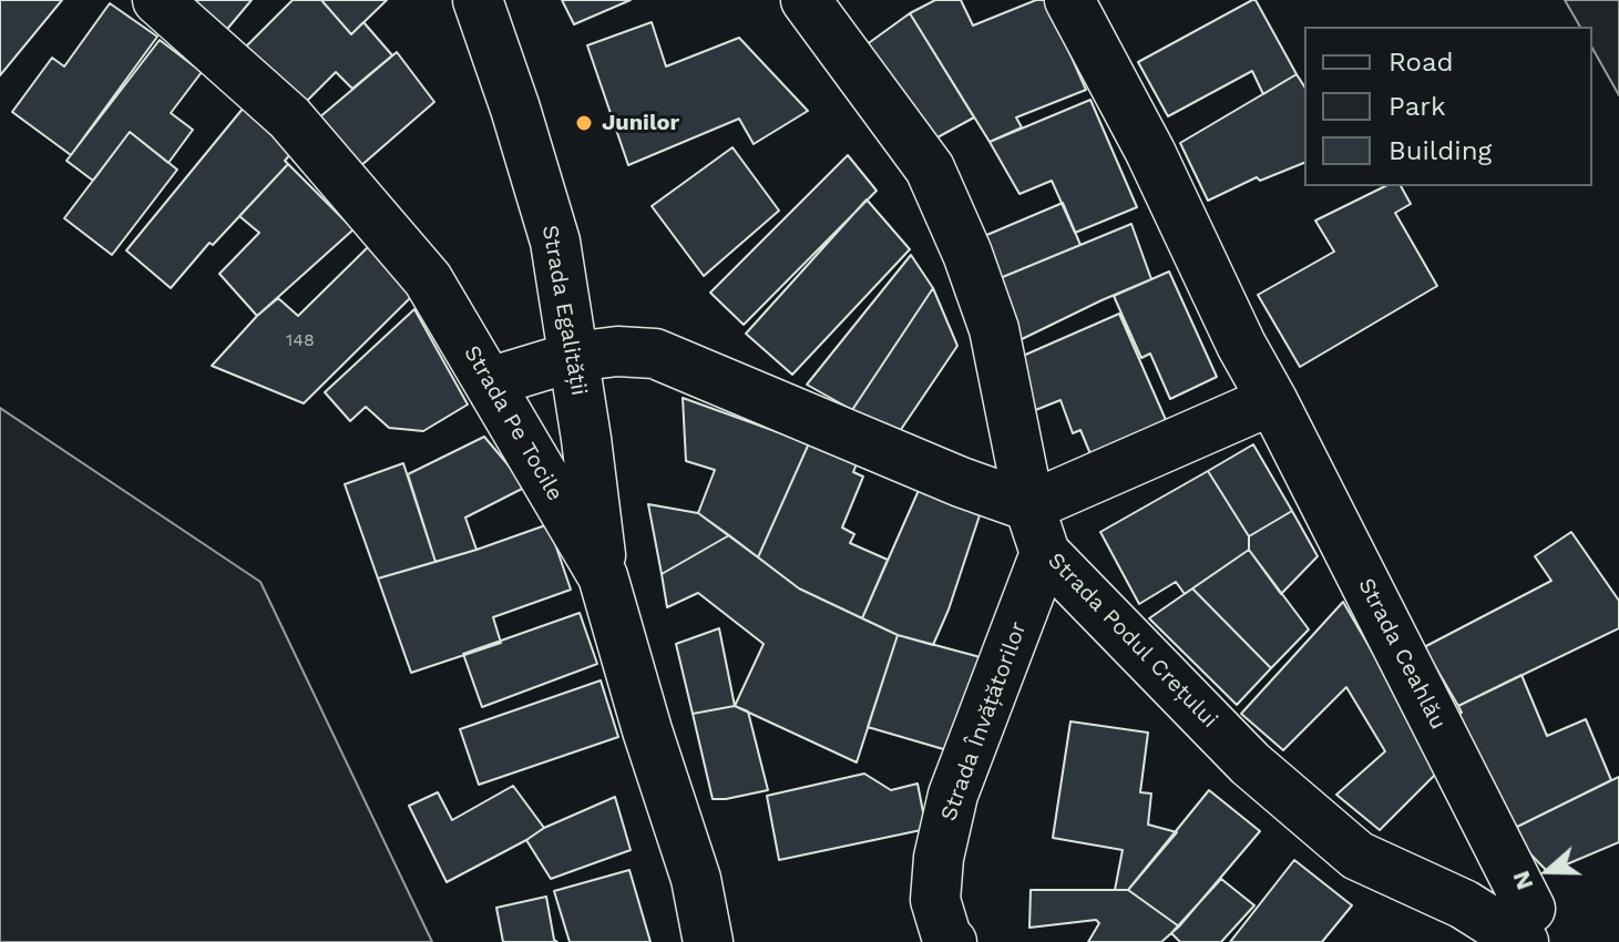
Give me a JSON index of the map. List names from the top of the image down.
{
  "streets": {
    "street": [
      "Strada Egalității",
      "Strada Pe Tocile",
      "Strada Podul Crețului",
      "Strada Ceahlău",
      "Strada Învățătorilor"
    ]
  },
  "crossings": [
    ["Strada Egalității", "Strada Pe Tocile"],
    ["Strada Podul Crețului", "Strada Ceahlău"],
    ["Strada Podul Crețului", "Strada Învățătorilor"]
  ],
  "places": ["Junilor"],
  "house_numbers": ["148"],
  "legend": ["Road", "Park", "Building"],
  "north": "left"
}
